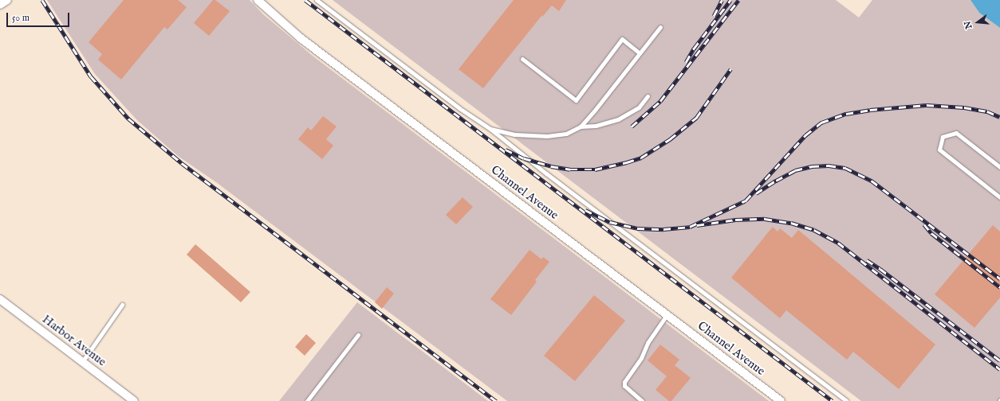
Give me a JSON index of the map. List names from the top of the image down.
{
  "streets": {
    "street": ["Channel Avenue", "Harbor Avenue"]
  },
  "scale_bar": "50 m",
  "north": "left"
}
